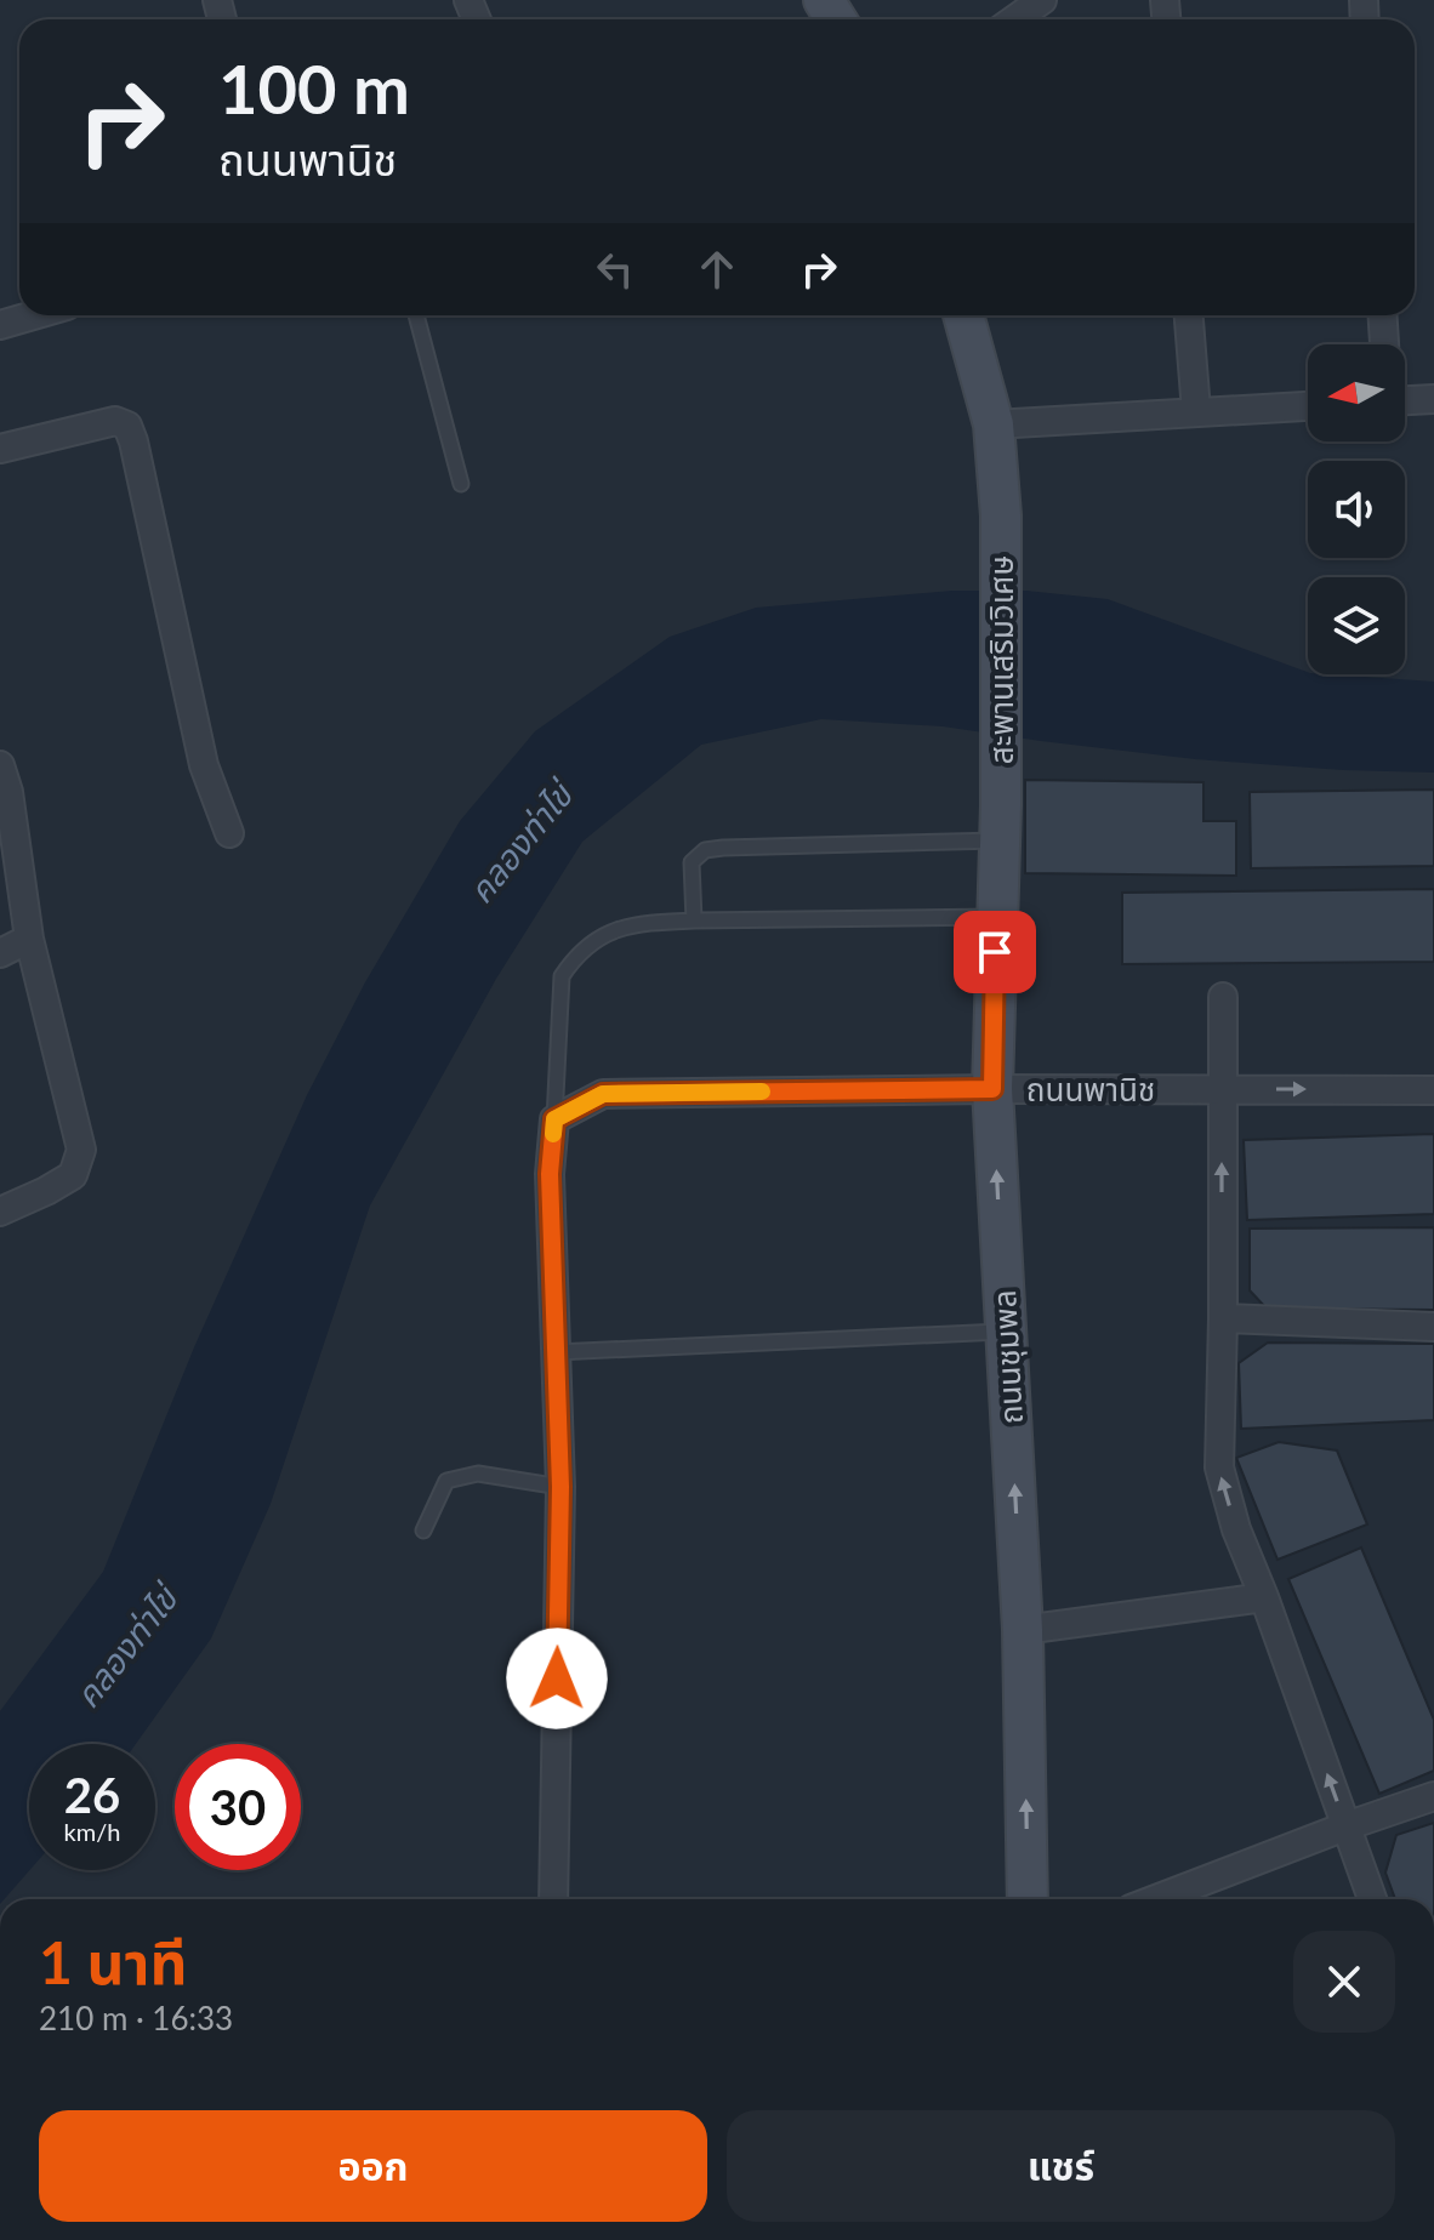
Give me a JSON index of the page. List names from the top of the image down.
{
  "streets": {
    "main road": ["สะพานเสริมวิเศษ", "ถนนชุมพล"],
    "street": ["ถนนพานิช"]
  },
  "crossings": [
    ["สะพานเสริมวิเศษ", "ถนนชุมพล"],
    ["ถนนพานิช", "ถนนชุมพล"]
  ],
  "one_way": ["ถนนชุมพล"],
  "water": ["คลองท่าไข่"],
  "north": "left",
  "page": {
    "turn": ["100 m", "ถนนพานิช"],
    "speed": "26 km/h",
    "limit": "30",
    "heading": ["1 นาที", "210 m · 16:33"],
    "buttons": ["ออก", "แชร์"]
  }
}
